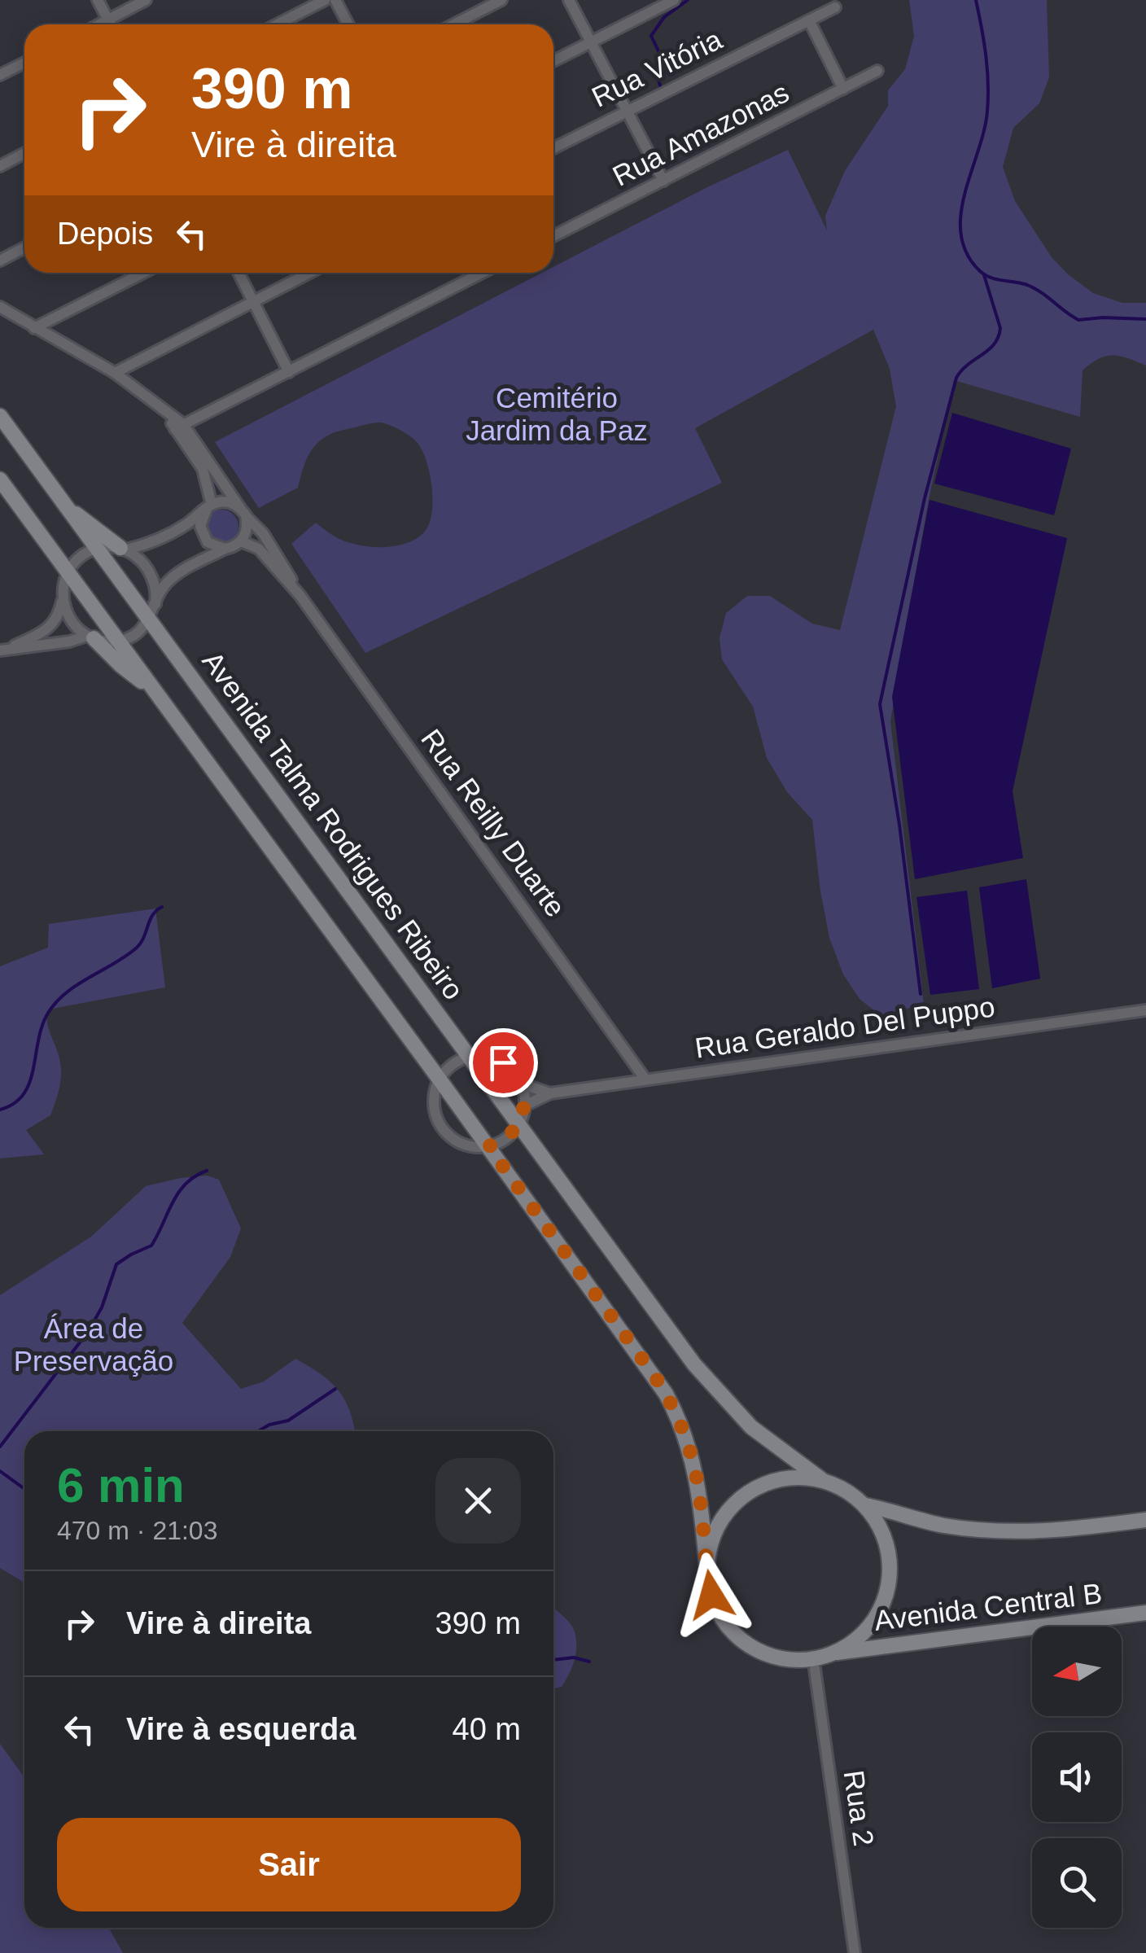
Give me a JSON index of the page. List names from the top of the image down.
{
  "streets": {
    "main road": ["Avenida Talma Rodrigues Ribeiro", "Avenida Central B"],
    "street": [
      "Rua Vitória",
      "Rua Amazonas",
      "Rua Reilly Duarte",
      "Rua Geraldo Del Puppo",
      "Rua 2"
    ]
  },
  "crossings": [
    ["Rua Reilly Duarte", "Rua Geraldo Del Puppo"],
    ["Avenida Talma Rodrigues Ribeiro", "Avenida Central B"]
  ],
  "parks": ["Cemitério Jardim da Paz", "Área de Preservação"],
  "north": "left",
  "page": {
    "turn": ["390 m", "Vire à direita"],
    "then": "Depois",
    "heading": ["6 min", "470 m · 21:03"],
    "list": [
      {
        "name": "Vire à direita",
        "value": "390 m"
      },
      {
        "name": "Vire à esquerda",
        "value": "40 m"
      }
    ],
    "buttons": "Sair"
  }
}
